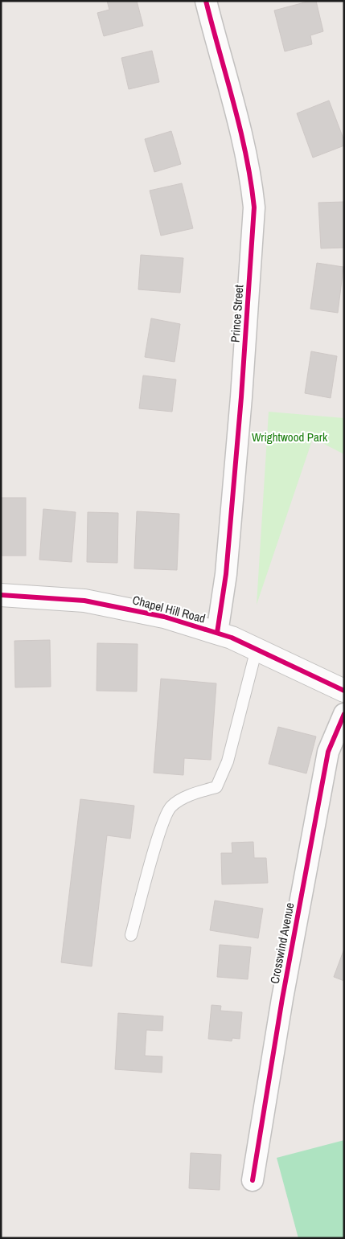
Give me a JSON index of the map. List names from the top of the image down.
{
  "streets": {
    "street": ["Prince Street", "Chapel Hill Road", "Crosswind Avenue"]
  },
  "crossings": [
    ["Prince Street", "Chapel Hill Road"]
  ],
  "parks": ["Wrightwood Park"]
}
